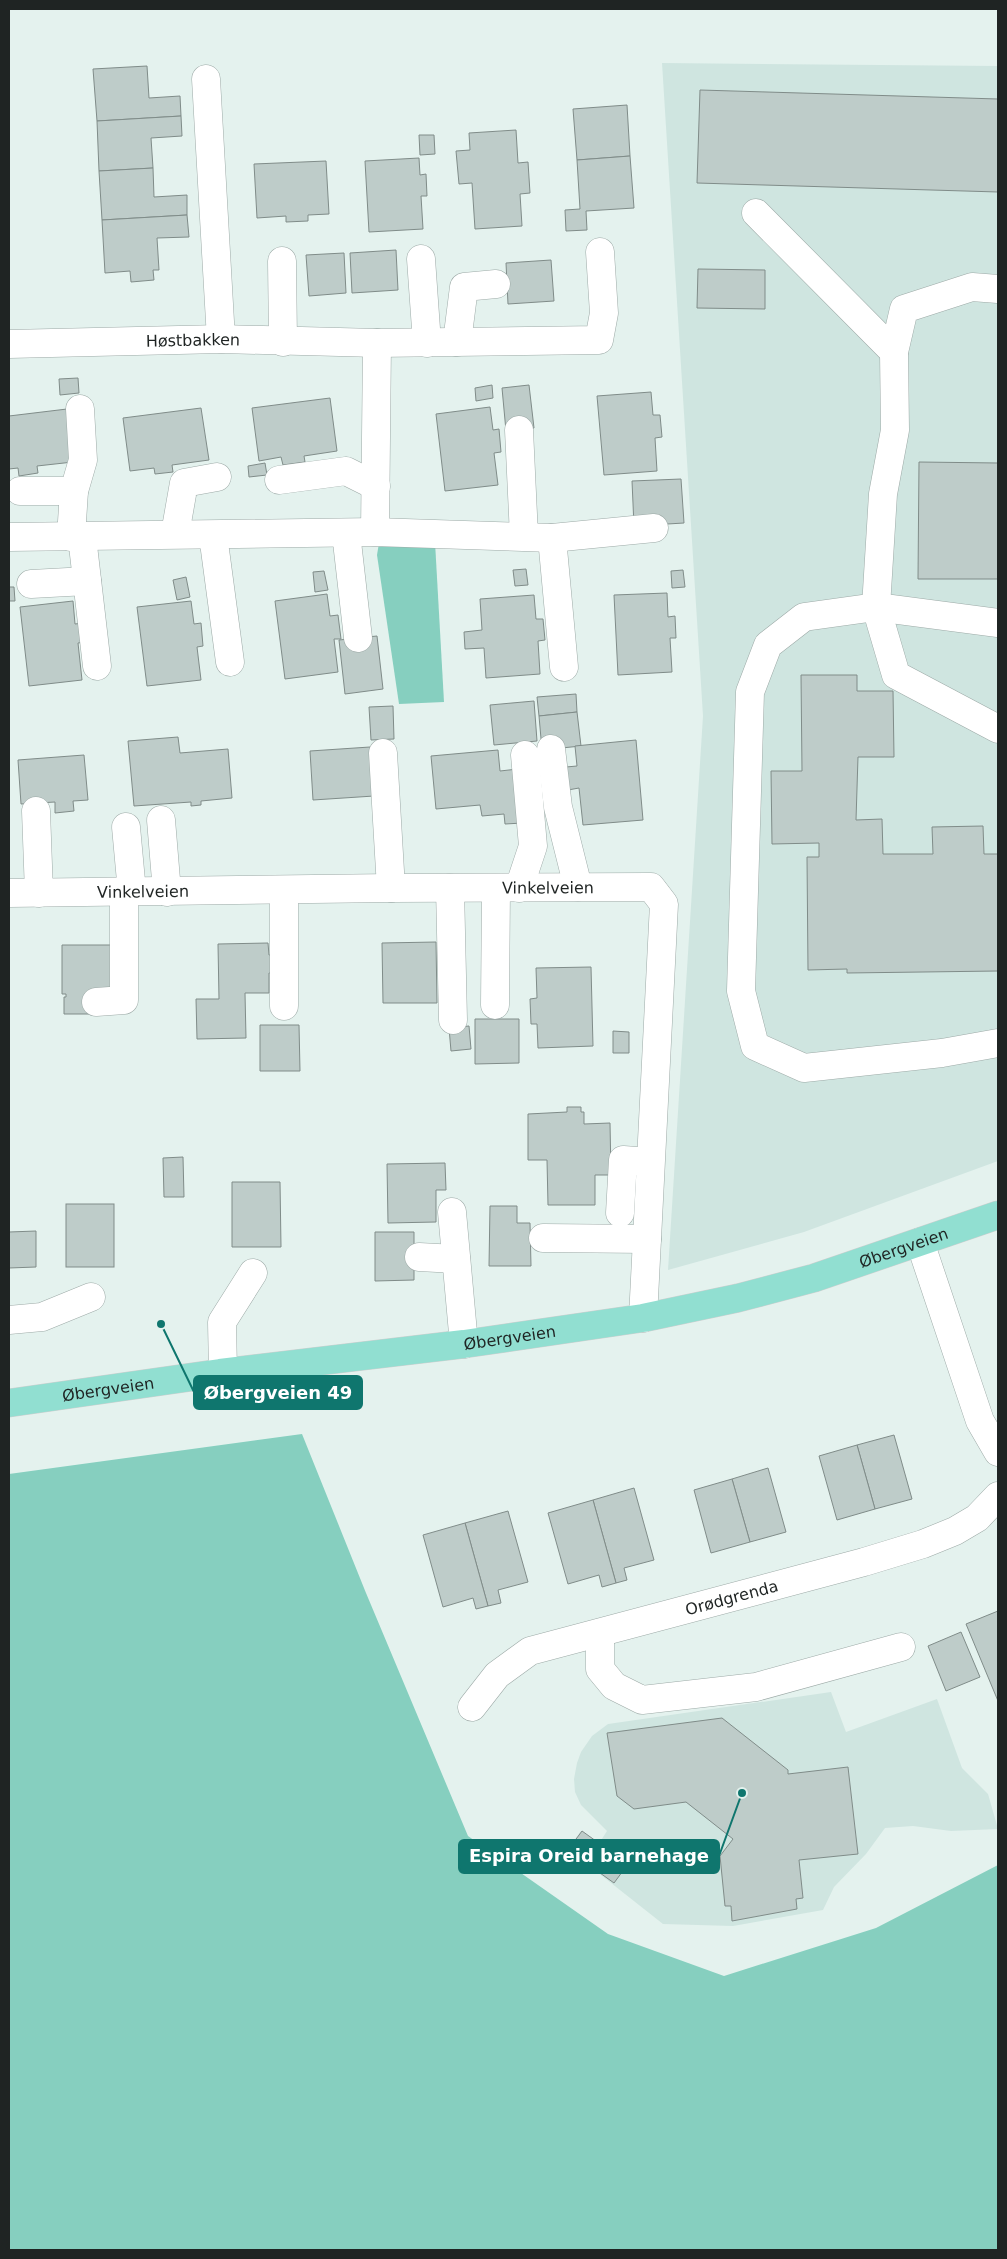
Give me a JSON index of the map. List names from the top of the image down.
{
  "streets": {
    "main road": ["Øbergveien"],
    "street": ["Høstbakken", "Vinkelveien", "Orødgrenda"]
  },
  "crossings": [
    ["Vinkelveien", "Øbergveien"]
  ],
  "places": ["Øbergveien 49", "Espira Oreid barnehage"]
}
